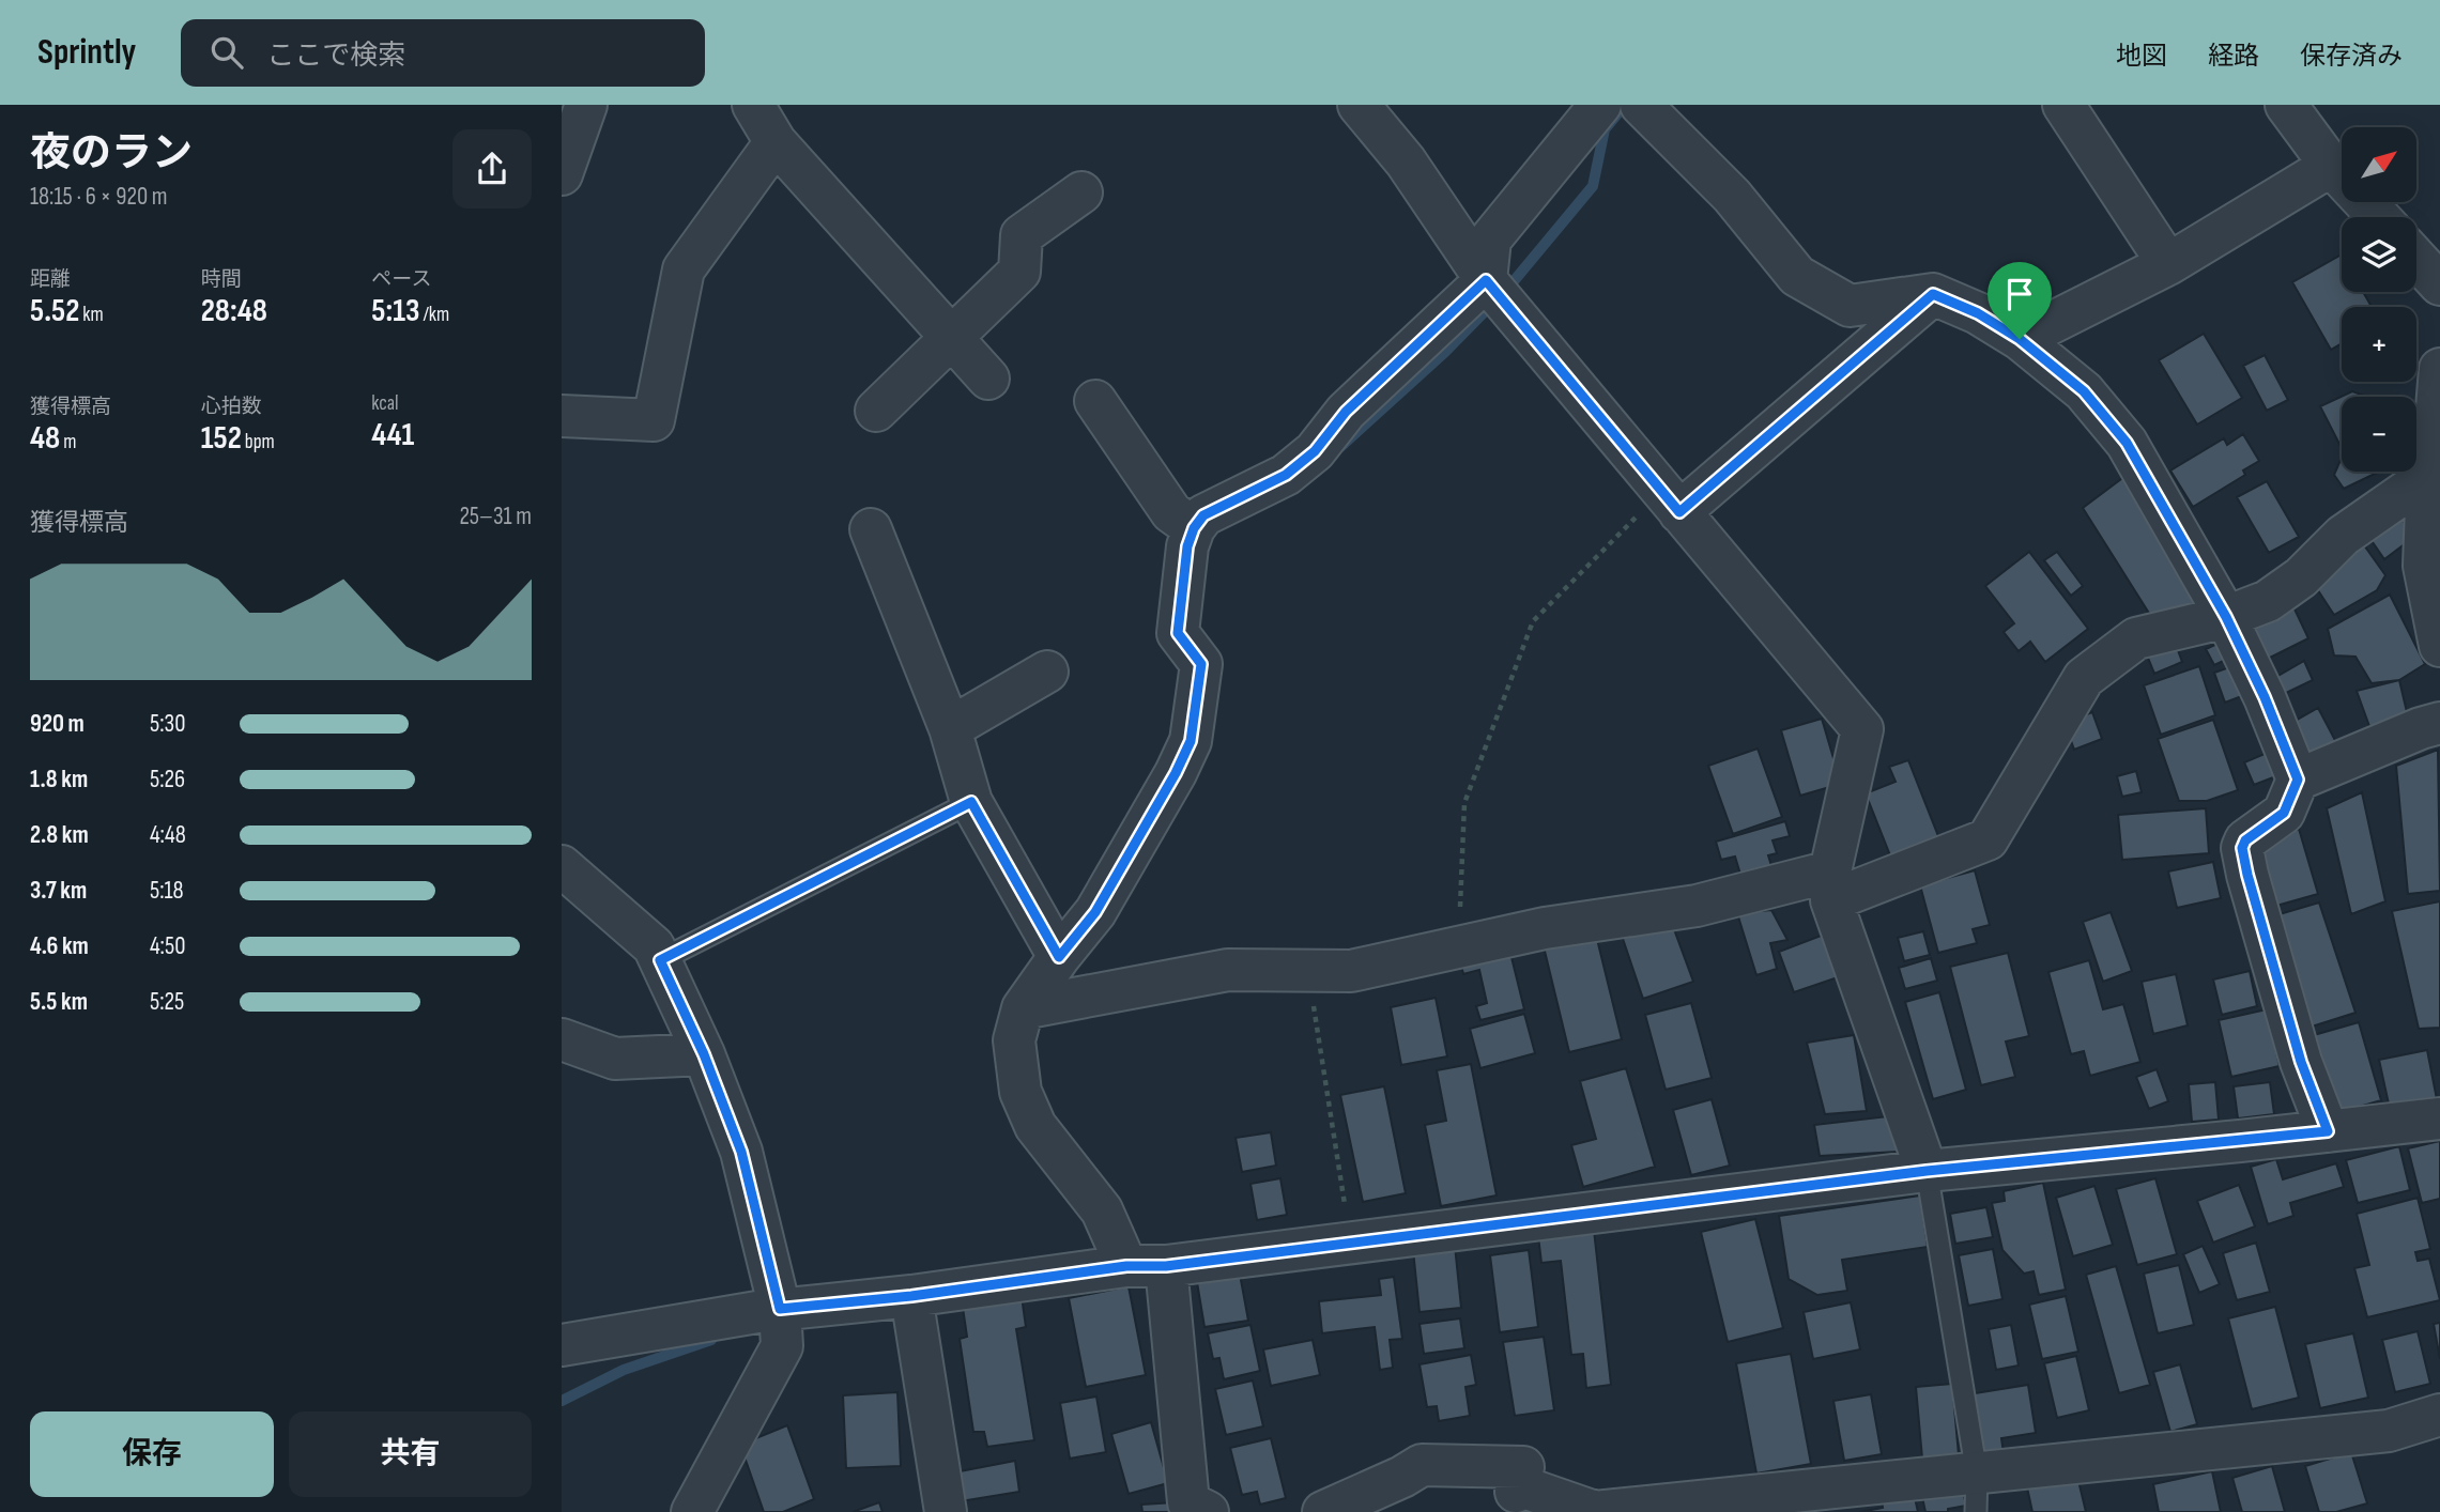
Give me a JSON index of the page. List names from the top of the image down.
{
  "north": "top right",
  "page": {
    "header": "Sprintly",
    "search": "ここで検索",
    "nav": ["地図", "経路", "保存済み"],
    "heading": ["夜のラン", "18:15 · 6 × 920 m"],
    "map_buttons": ["+", "−"],
    "stats": [
      ["距離", "5.52 km"],
      ["時間", "28:48"],
      ["ペース", "5:13 /km"],
      ["獲得標高", "48 m"],
      ["心拍数", "152 bpm"],
      ["kcal", "441"]
    ],
    "chart": ["獲得標高", "25–31 m"],
    "list": [
      {
        "name": "920 m",
        "note": "5:30"
      },
      {
        "name": "1.8 km",
        "note": "5:26"
      },
      {
        "name": "2.8 km",
        "note": "4:48"
      },
      {
        "name": "3.7 km",
        "note": "5:18"
      },
      {
        "name": "4.6 km",
        "note": "4:50"
      },
      {
        "name": "5.5 km",
        "note": "5:25"
      }
    ],
    "buttons": ["保存", "共有"]
  }
}
